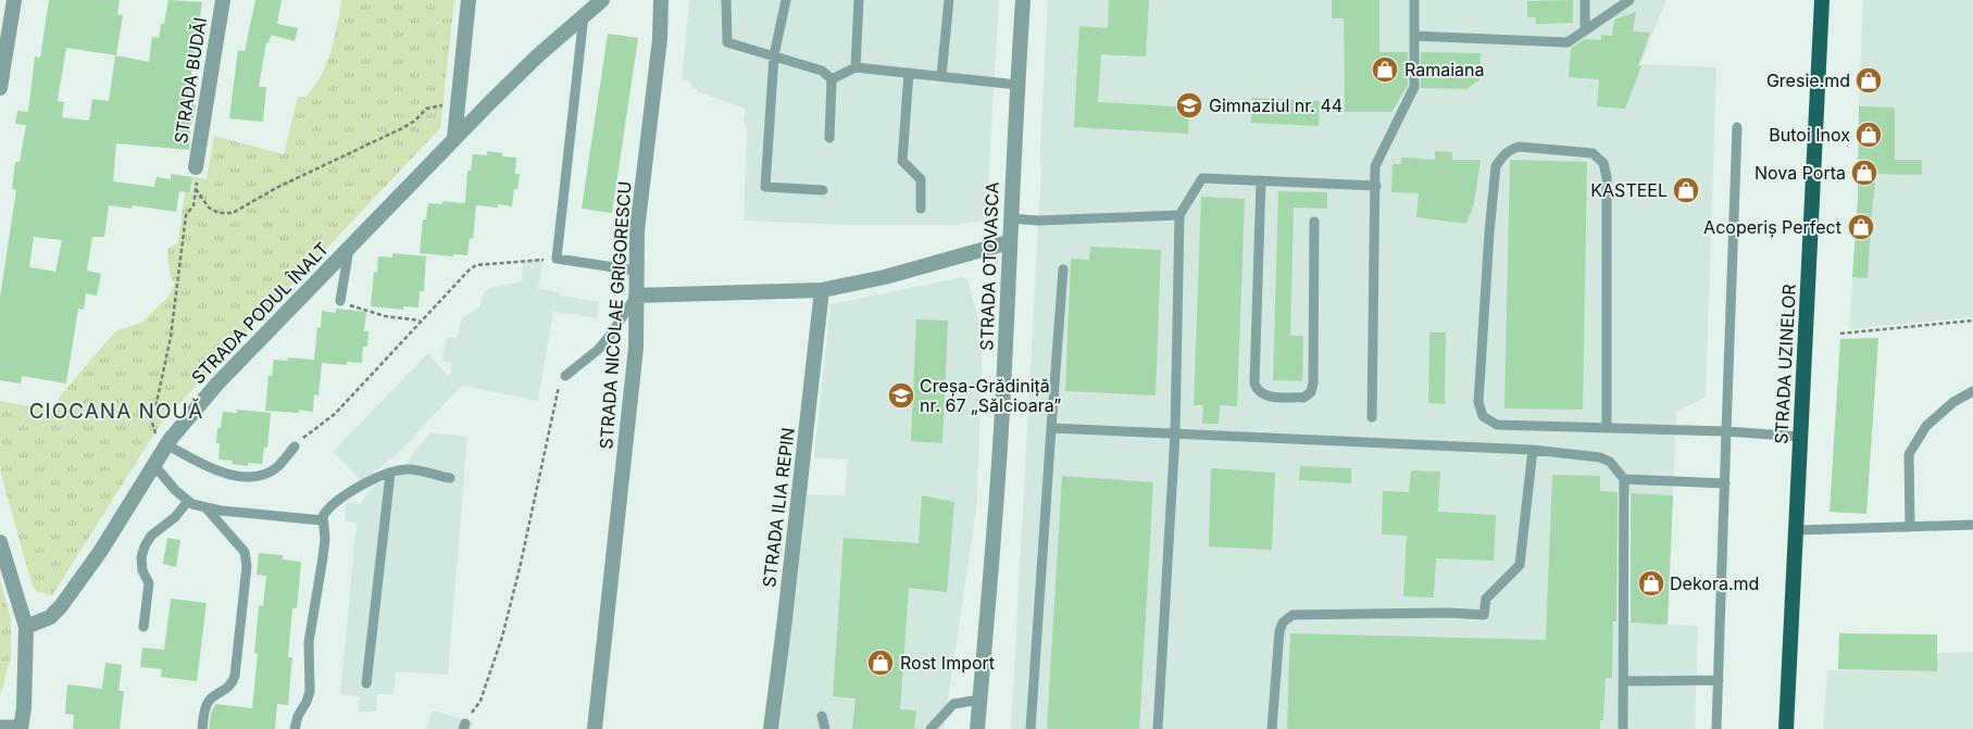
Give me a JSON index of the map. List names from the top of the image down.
{
  "streets": {
    "main road": ["STRADA UZINELOR"],
    "street": [
      "STRADA BUDĂI",
      "STRADA OTOVASCA",
      "STRADA PODUL ÎNALT",
      "STRADA NICOLAE GRIGORESCU",
      "STRADA ILIA REPIN"
    ]
  },
  "districts": ["CIOCANA NOUĂ"],
  "places": {
    "shop": [
      "Ramaiana",
      "Gresie.md",
      "Butoi Inox",
      "Nova Porta",
      "KASTEEL",
      "Acoperiș Perfect",
      "Dekora.md",
      "Rost Import"
    ],
    "school or university": ["Gimnaziul nr. 44", "Creșa-Grădiniță nr. 67 „Sălcioara”"]
  }
}
